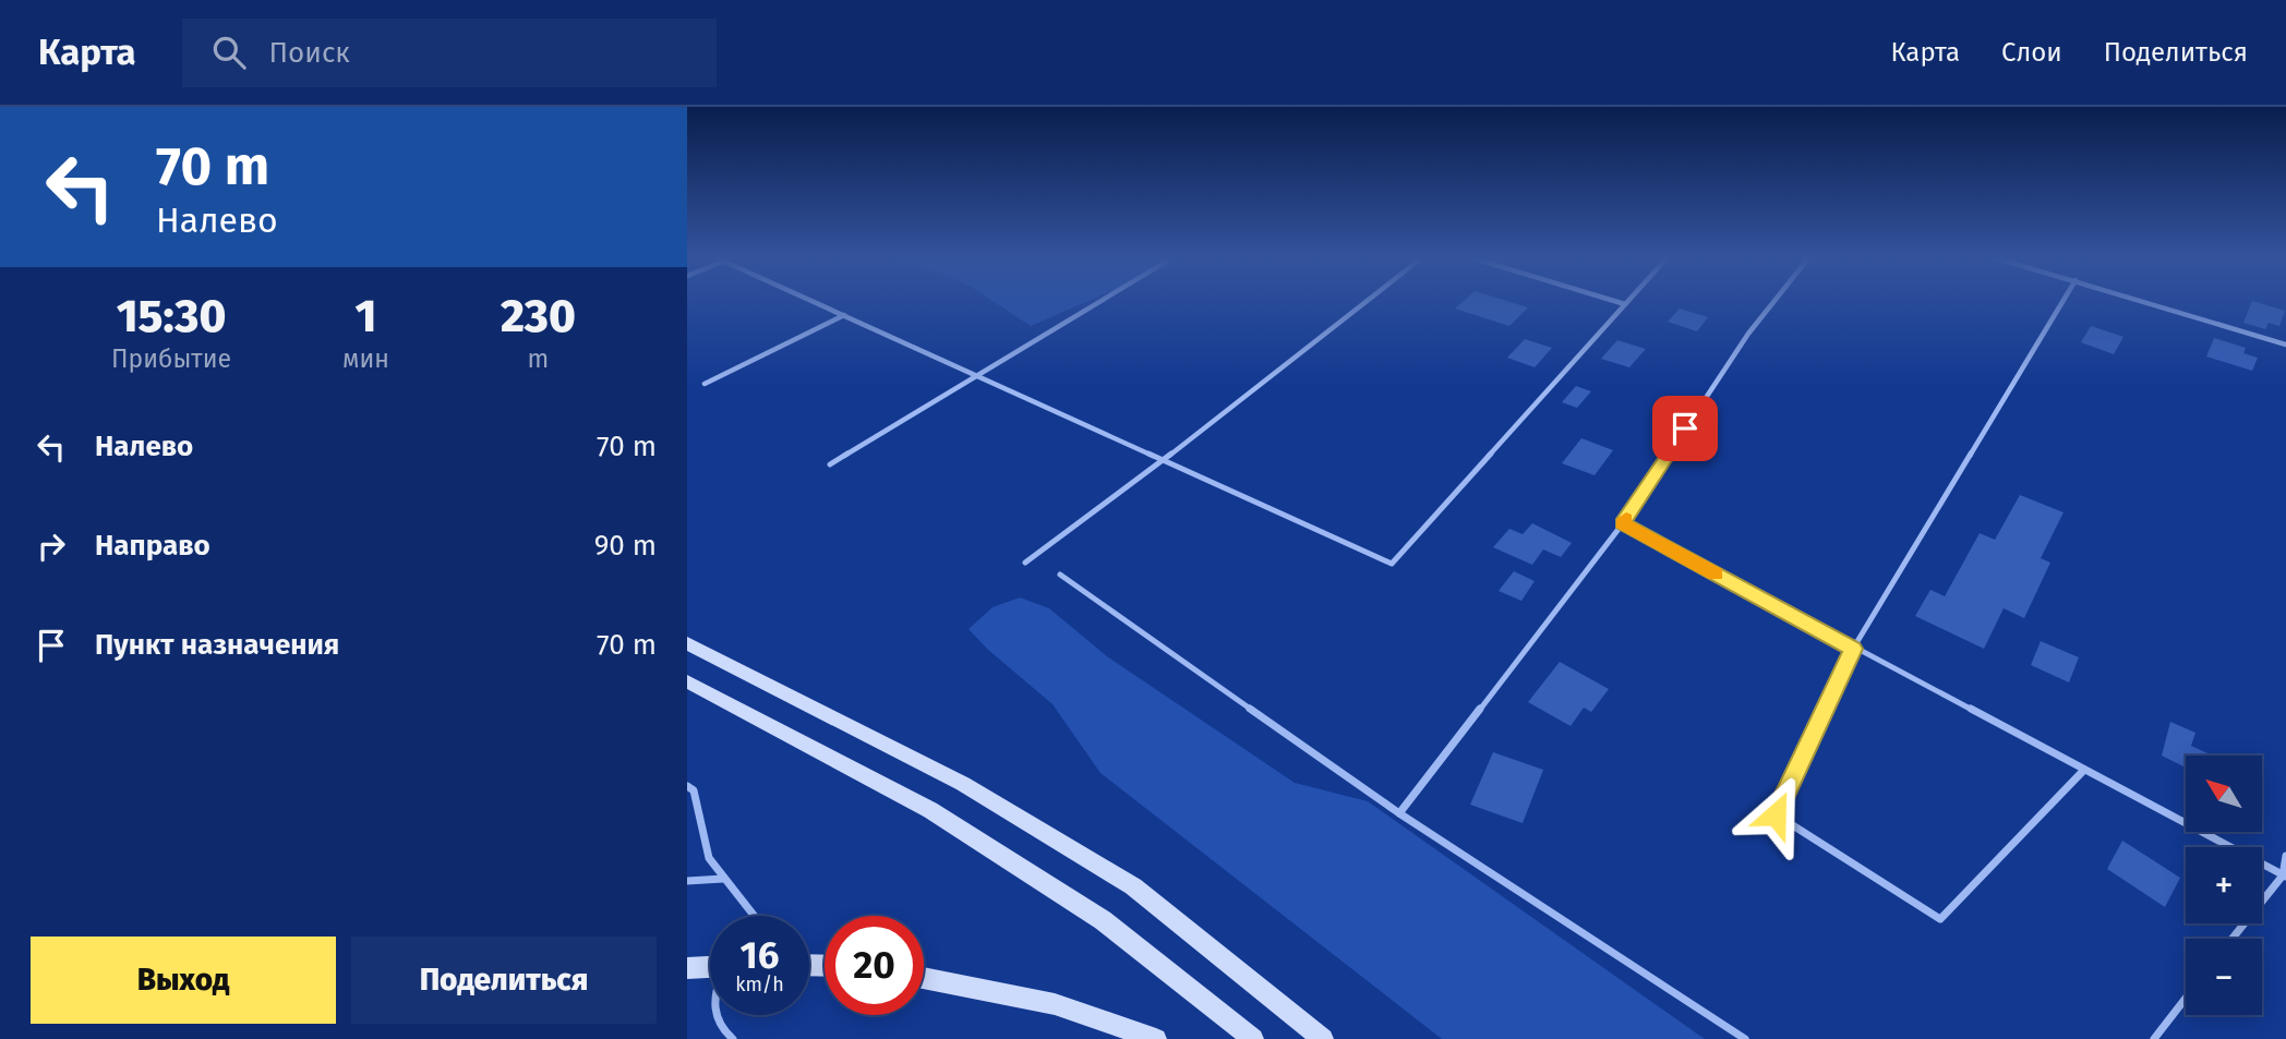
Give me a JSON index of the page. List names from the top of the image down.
{
  "north": "top left",
  "page": {
    "header": "Карта",
    "search": "Поиск",
    "nav": ["Карта", "Слои", "Поделиться"],
    "turn": ["70 m", "Налево"],
    "eta": [
      "15:30",
      "Прибытие",
      "1",
      "мин",
      "230",
      "m"
    ],
    "list": [
      {
        "name": "Налево",
        "value": "70 m"
      },
      {
        "name": "Направо",
        "value": "90 m"
      },
      {
        "name": "Пункт назначения",
        "value": "70 m"
      }
    ],
    "map_buttons": ["+", "−"],
    "speed": "16 km/h",
    "limit": "20",
    "buttons": ["Выход", "Поделиться"]
  }
}
